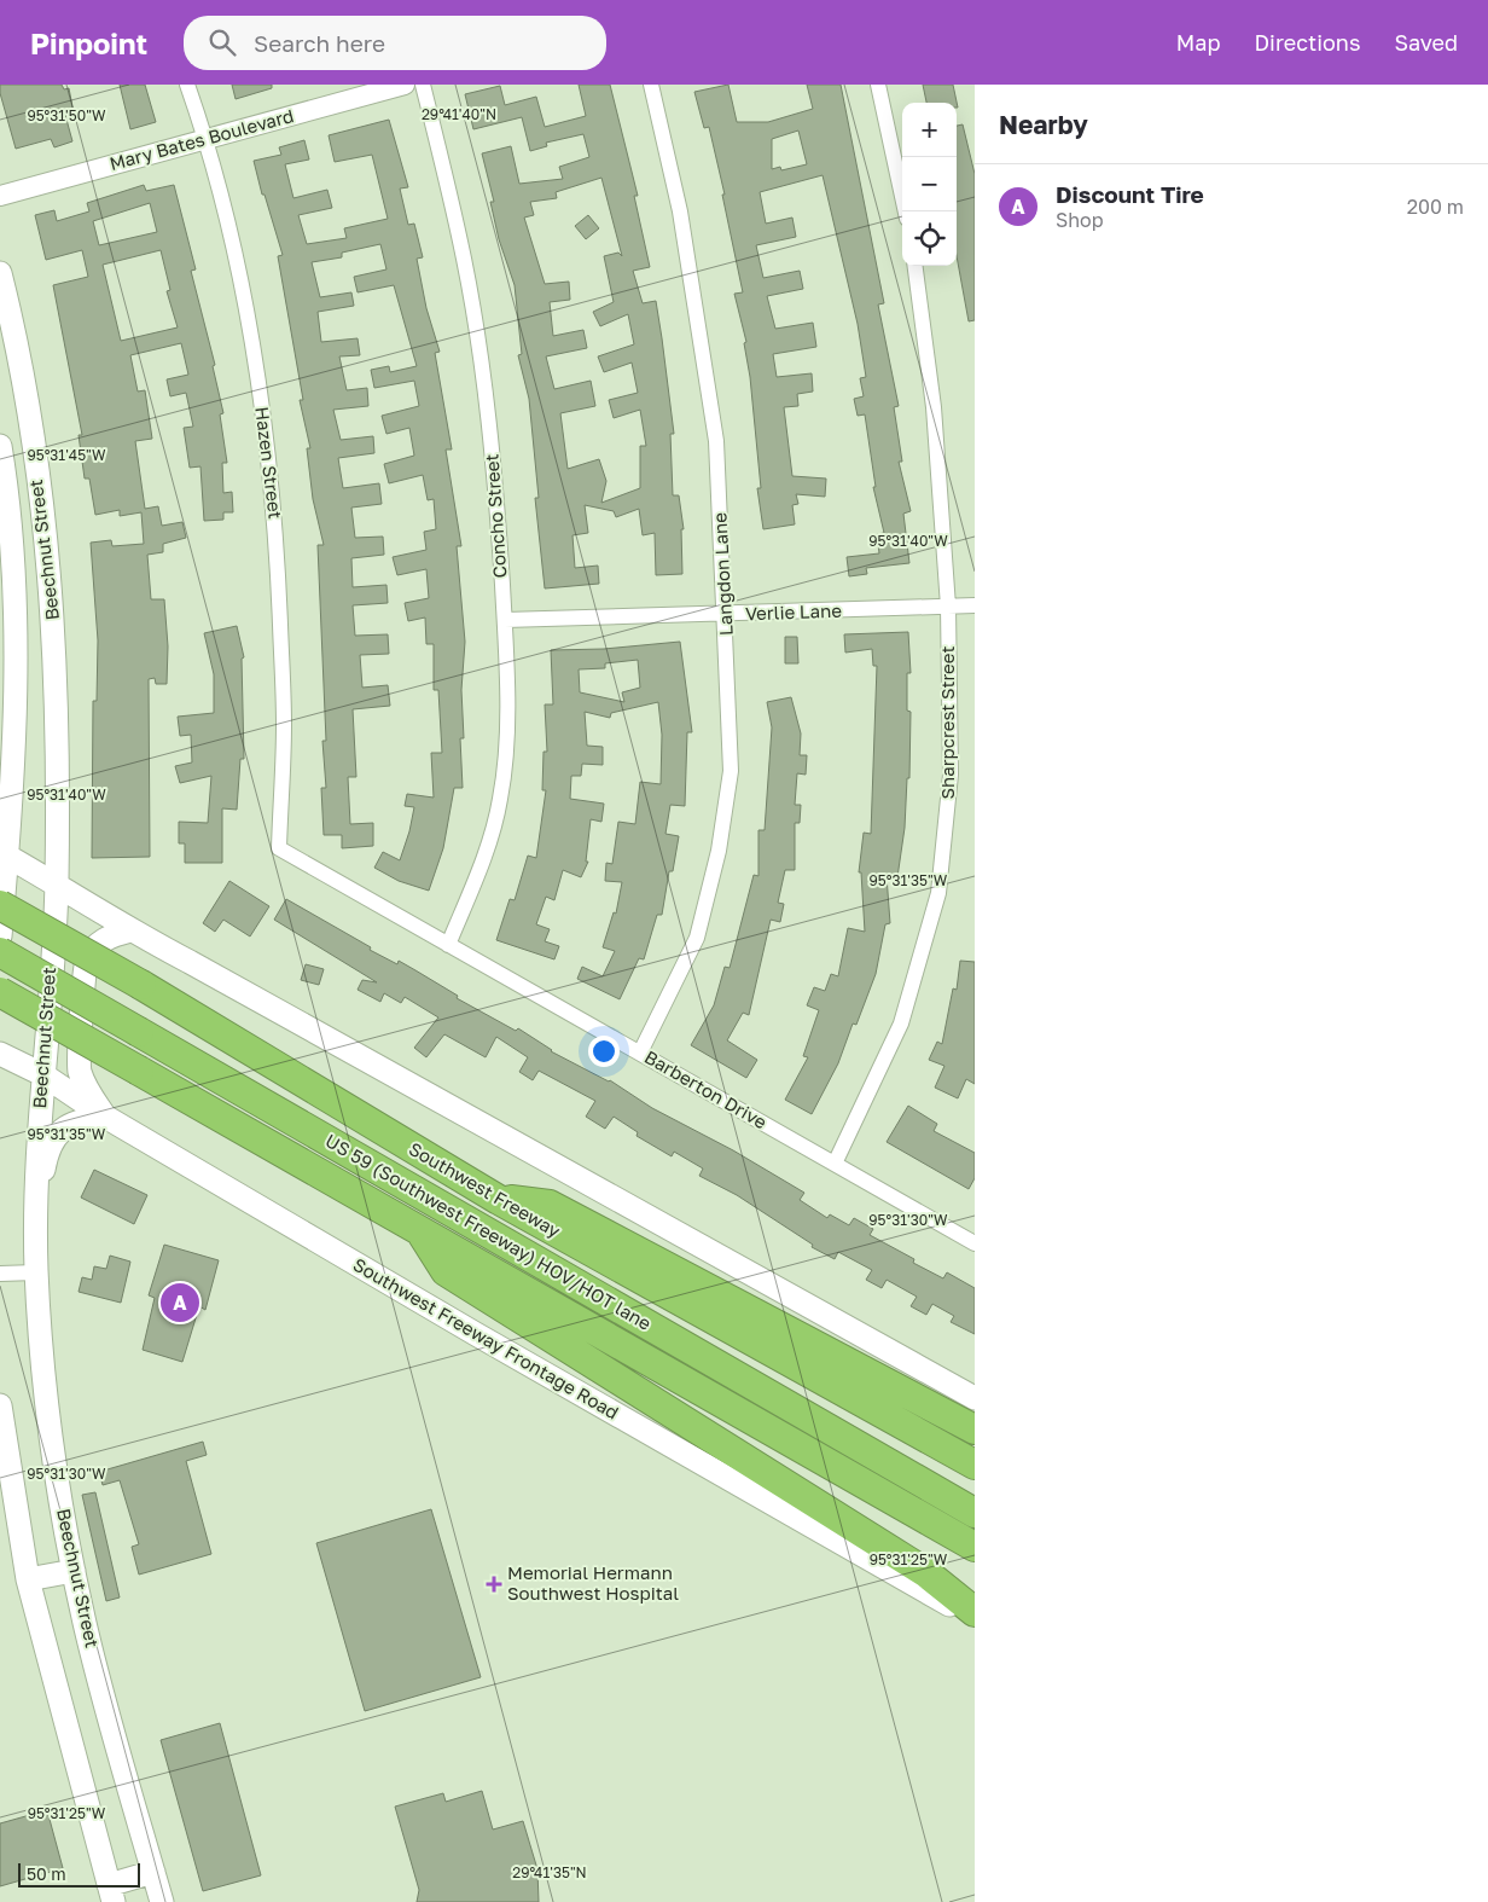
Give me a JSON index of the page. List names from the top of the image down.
{
  "streets": {
    "highway": ["Southwest Freeway", "US 59 (Southwest Freeway) HOV/HOT lane"],
    "main road": ["Beechnut Street", "Southwest Freeway Frontage Road"],
    "street": [
      "Mary Bates Boulevard",
      "Hazen Street",
      "Concho Street",
      "Langdon Lane",
      "Verlie Lane",
      "Sharpcrest Street",
      "Barberton Drive"
    ]
  },
  "crossings": [
    ["Mary Bates Boulevard", "Hazen Street"],
    ["Hazen Street", "Barberton Drive"],
    ["Concho Street", "Verlie Lane"],
    ["Concho Street", "Barberton Drive"],
    ["Beechnut Street", "Southwest Freeway Frontage Road"],
    ["Langdon Lane", "Verlie Lane"],
    ["Langdon Lane", "Barberton Drive"],
    ["Verlie Lane", "Sharpcrest Street"],
    ["Sharpcrest Street", "Barberton Drive"]
  ],
  "places": {
    "health": ["Memorial Hermann Southwest Hospital"]
  },
  "scale_bar": "50 m",
  "page": {
    "header": "Pinpoint",
    "search": "Search here",
    "nav": ["Map", "Directions", "Saved"],
    "heading": "Nearby",
    "map_buttons": ["+", "−"],
    "list": [
      {
        "mark": "A",
        "name": "Discount Tire",
        "note": "Shop",
        "value": "200 m"
      }
    ],
    "pins": "A",
    "scale": "50 m"
  },
  "coordinates": [
    "29°41'40\"N",
    "95°31'50\"W",
    "95°31'45\"W",
    "95°31'40\"W",
    "95°31'35\"W",
    "95°31'30\"W",
    "95°31'25\"W",
    "29°41'35\"N"
  ]
}
